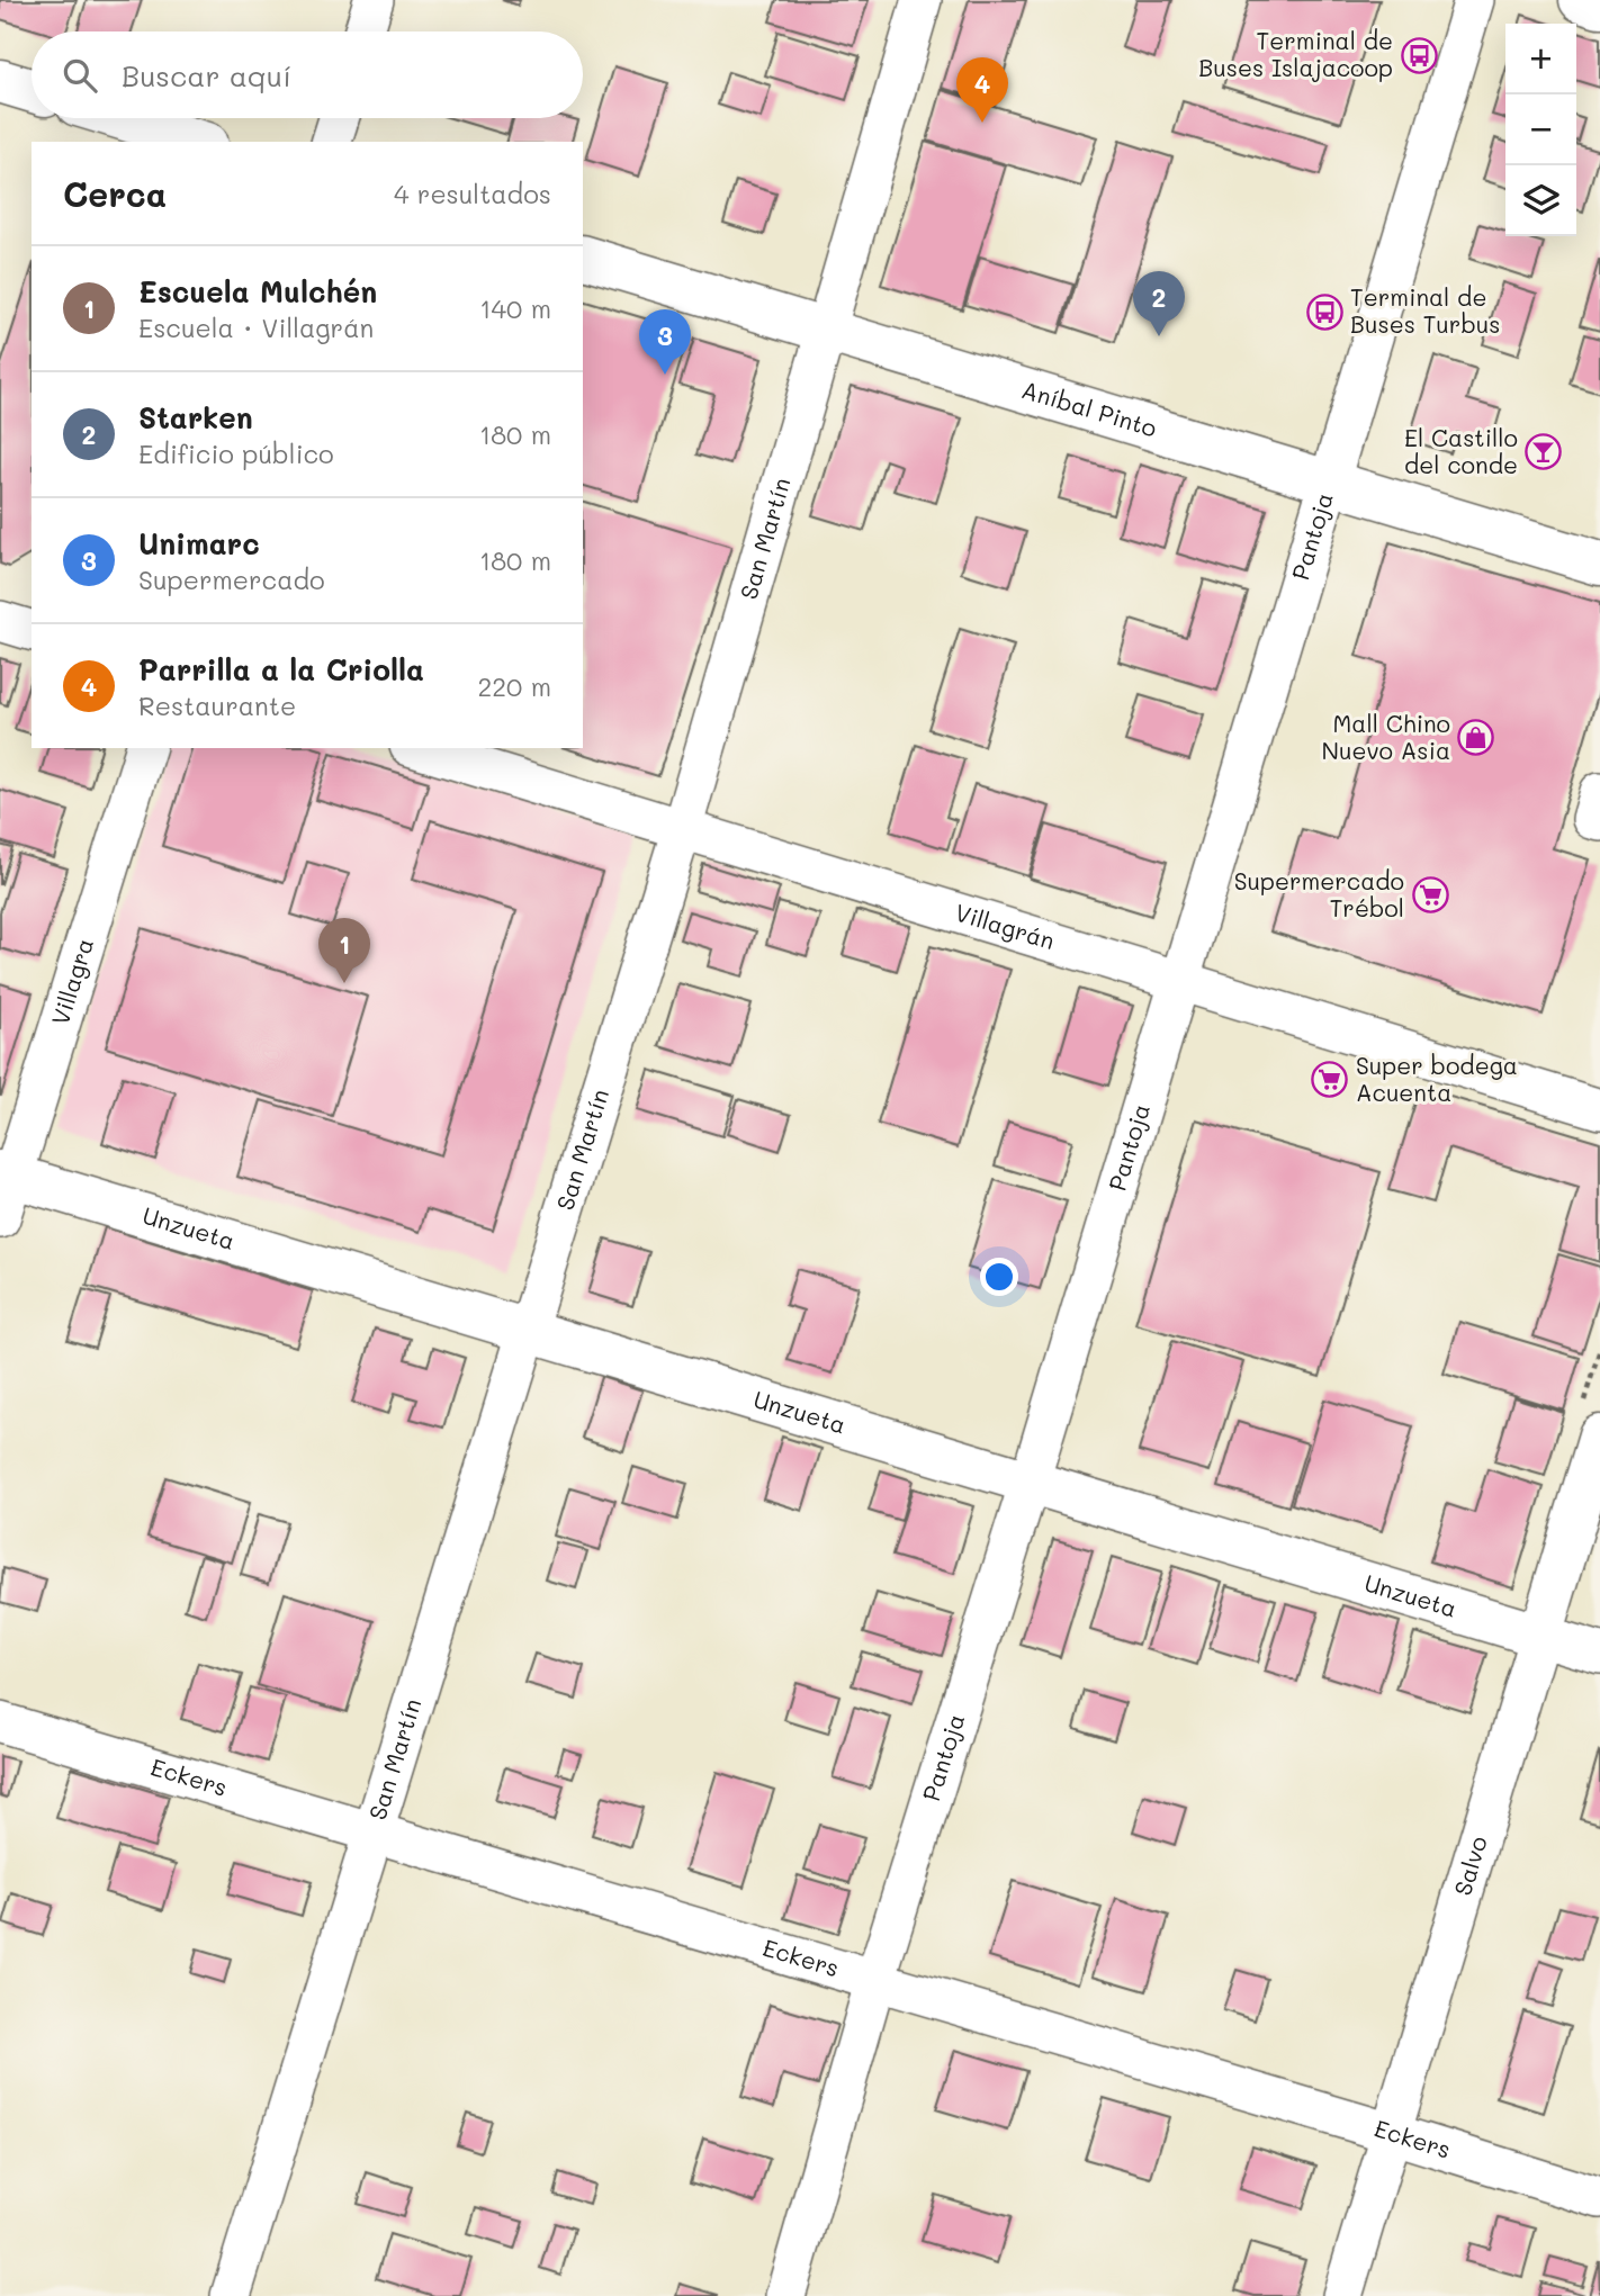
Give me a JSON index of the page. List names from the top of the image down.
{
  "streets": {
    "main road": ["Aníbal Pinto", "Unzueta", "Salvo"],
    "street": [
      "Pantoja",
      "San Martín",
      "Villagrán",
      "Villagra",
      "Eckers"
    ]
  },
  "crossings": [
    ["Aníbal Pinto", "Pantoja"],
    ["Aníbal Pinto", "San Martín"],
    ["Pantoja", "Villagrán"],
    ["Pantoja", "Unzueta"],
    ["Pantoja", "Eckers"],
    ["San Martín", "Villagrán"],
    ["San Martín", "Unzueta"],
    ["San Martín", "Eckers"],
    ["Villagra", "Unzueta"],
    ["Unzueta", "Salvo"],
    ["Eckers", "Salvo"]
  ],
  "places": {
    "bus stop": ["Terminal de Buses Islajacoop", "Terminal de Buses Turbus"],
    "bar": ["El Castillo del conde"],
    "shop": ["Mall Chino Nuevo Asia"],
    "supermarket": ["Supermercado Trébol", "Super bodega Acuenta"]
  },
  "page": {
    "map_buttons": ["+", "−"],
    "search": "Buscar aquí",
    "pins": [
      "4",
      "2",
      "3",
      "1"
    ],
    "heading": ["Cerca", "4 resultados"],
    "list": [
      {
        "mark": "1",
        "name": "Escuela Mulchén",
        "note": "Escuela · Villagrán",
        "value": "140 m"
      },
      {
        "mark": "2",
        "name": "Starken",
        "note": "Edificio público",
        "value": "180 m"
      },
      {
        "mark": "3",
        "name": "Unimarc",
        "note": "Supermercado",
        "value": "180 m"
      },
      {
        "mark": "4",
        "name": "Parrilla a la Criolla",
        "note": "Restaurante",
        "value": "220 m"
      }
    ]
  }
}
